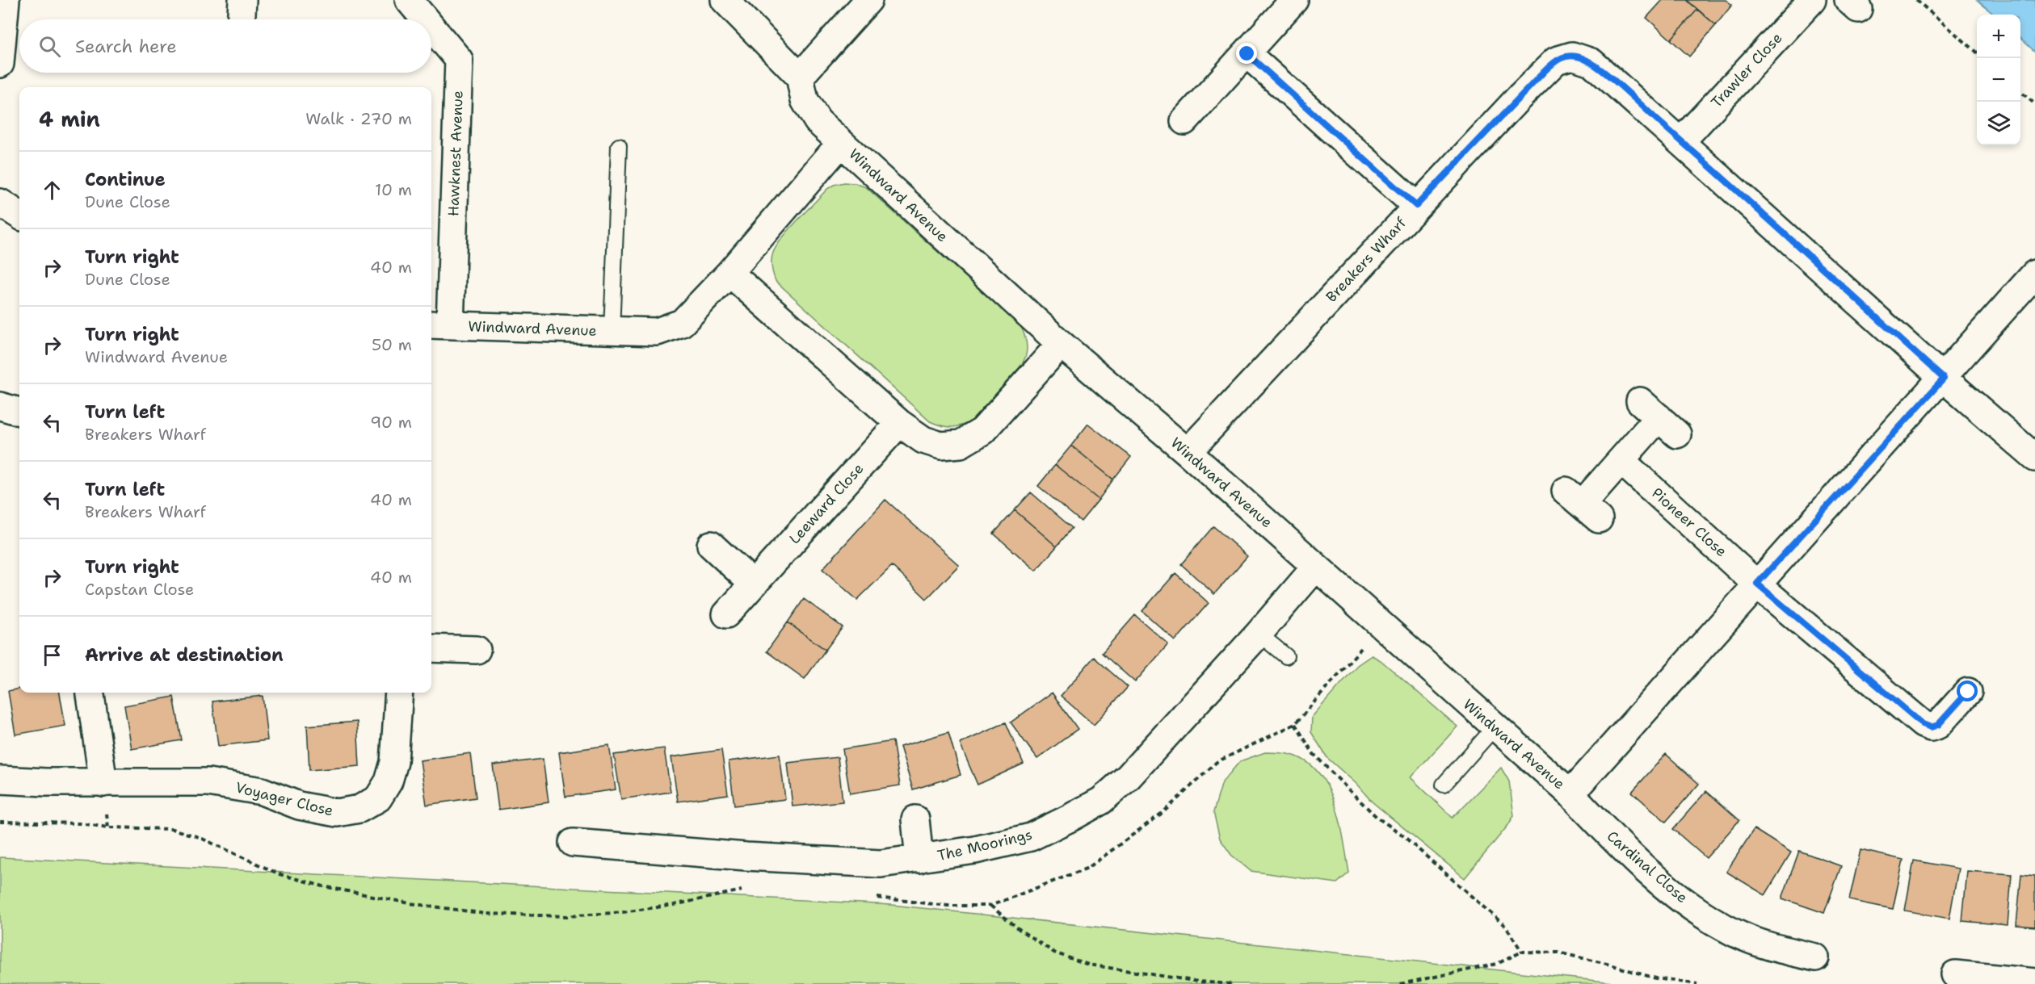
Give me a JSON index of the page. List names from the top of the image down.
{
  "streets": {
    "street": [
      "Trawler Close",
      "Hawknest Avenue",
      "Windward Avenue",
      "Breakers Wharf",
      "Leeward Close",
      "Pioneer Close",
      "Voyager Close",
      "The Moorings",
      "Cardinal Close"
    ]
  },
  "crossings": [
    ["Trawler Close", "Breakers Wharf"],
    ["Hawknest Avenue", "Windward Avenue"],
    ["Windward Avenue", "Breakers Wharf"],
    ["Windward Avenue", "Pioneer Close"],
    ["Windward Avenue", "The Moorings"],
    ["Windward Avenue", "Cardinal Close"]
  ],
  "page": {
    "map_buttons": ["+", "−"],
    "search": "Search here",
    "heading": ["4 min", "Walk · 270 m"],
    "list": [
      ["Continue", "Dune Close", "10 m"],
      ["Turn right", "Dune Close", "40 m"],
      ["Turn right", "Windward Avenue", "50 m"],
      ["Turn left", "Breakers Wharf", "90 m"],
      ["Turn left", "Breakers Wharf", "40 m"],
      ["Turn right", "Capstan Close", "40 m"],
      "Arrive at destination"
    ]
  }
}
